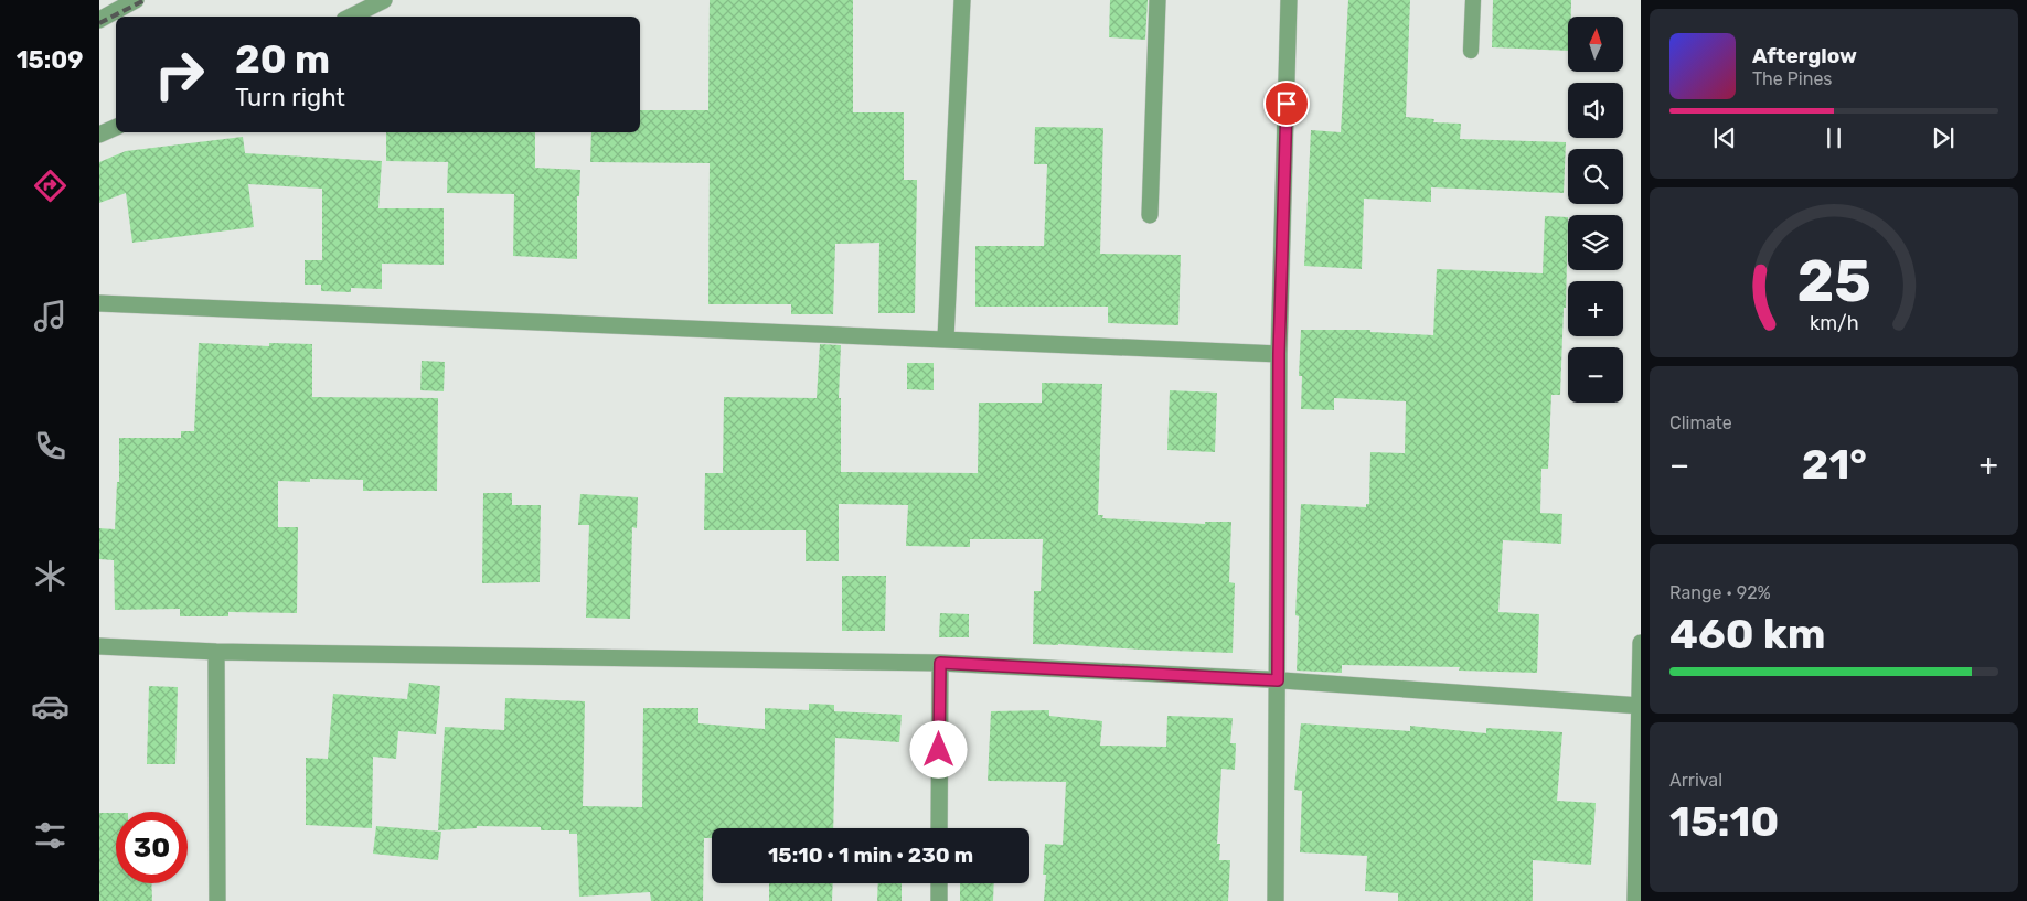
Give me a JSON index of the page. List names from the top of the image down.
{
  "north": "top",
  "page": {
    "tabs": "15:09",
    "map_buttons": ["+", "−"],
    "turn": ["20 m", "Turn right"],
    "song": ["Afterglow", "The Pines"],
    "tile": [
      "Climate",
      ["Range · 92%", "460 km"],
      ["Arrival", "15:10"]
    ],
    "heat": ["−", "21°", "+"],
    "limit": "30",
    "trip": "15:10 · 1 min · 230 m",
    "gauge": ["25", "km/h"]
  }
}
